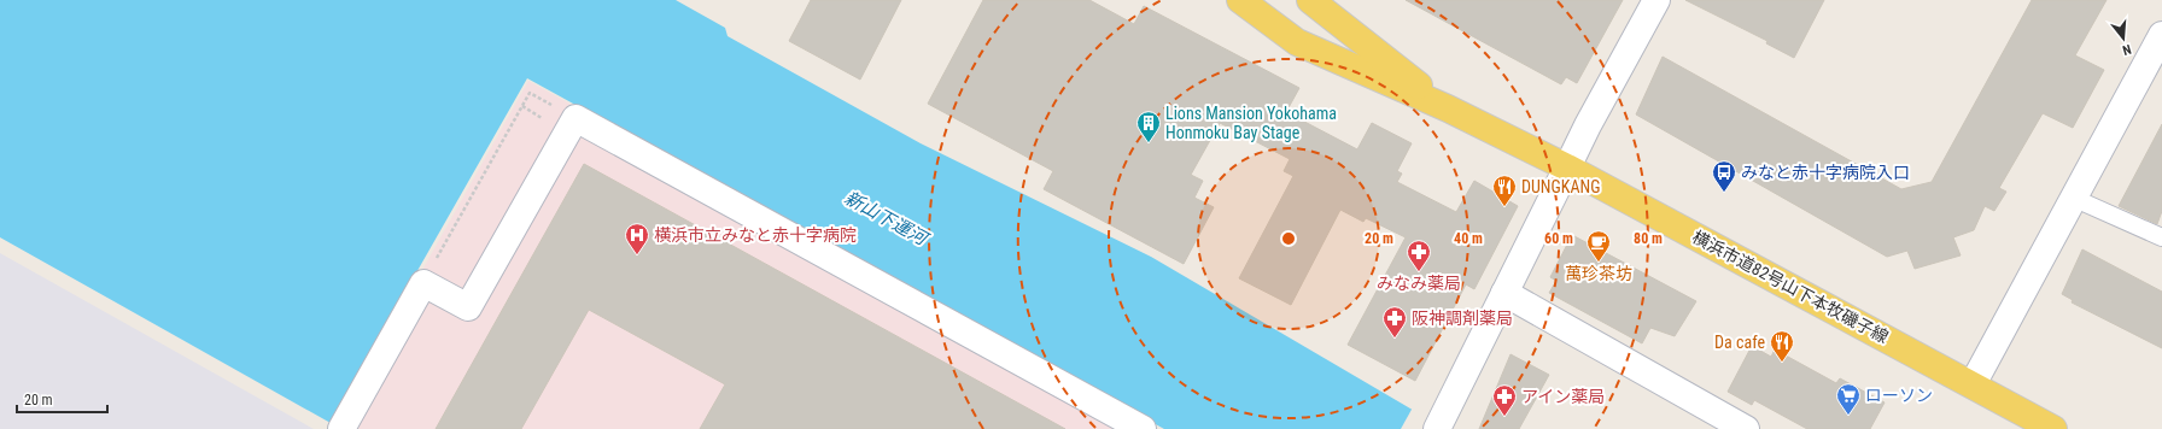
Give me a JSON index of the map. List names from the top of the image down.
{
  "streets": {
    "main road": ["横浜市道82号山下本牧磯子線"]
  },
  "water": ["新山下運河"],
  "places": {
    "building": ["Lions Mansion Yokohama Honmoku Bay Stage"],
    "bus stop": ["みなと赤十字病院入口"],
    "restaurant": ["DUNGKANG", "Da cafe"],
    "hospital": ["横浜市立みなと赤十字病院"],
    "cafe": ["萬珍茶坊"],
    "pharmacy": ["みなみ薬局", "阪神調剤薬局", "アイン薬局"],
    "supermarket": ["ローソン"]
  },
  "scale_bar": "20 m",
  "north": "bottom",
  "rings": [
    "20 m",
    "40 m",
    "60 m",
    "80 m"
  ]
}
